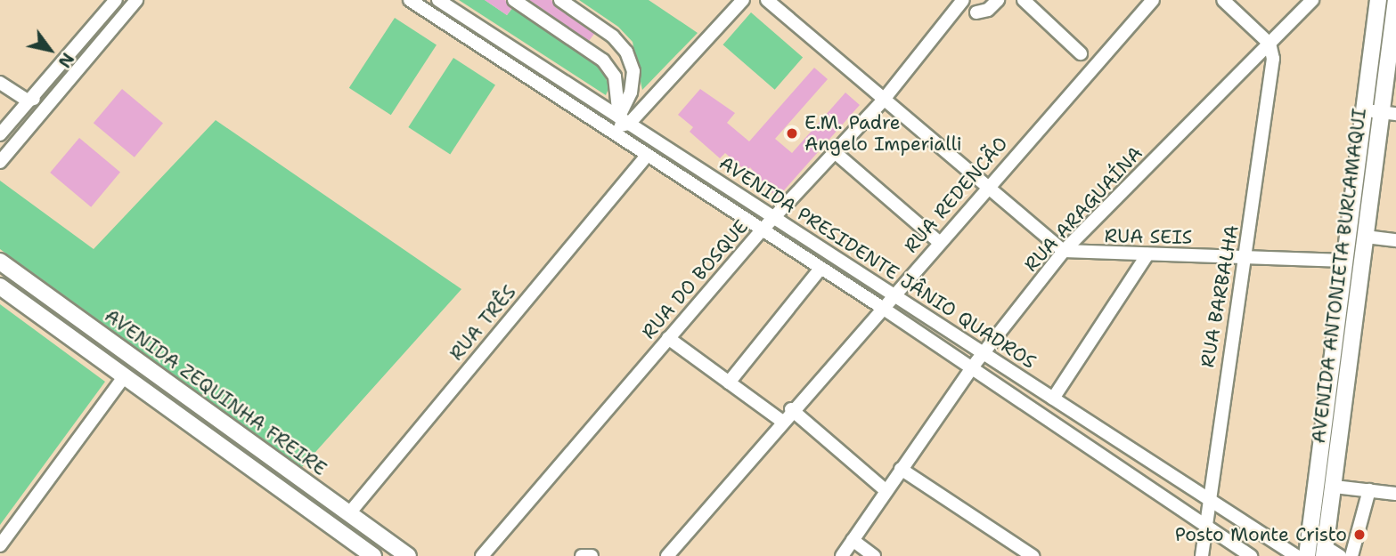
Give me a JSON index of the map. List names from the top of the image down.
{
  "streets": {
    "main road": ["AVENIDA ANTONIETA BURLAMAQUI", "AVENIDA ZEQUINHA FREIRE"],
    "street": [
      "RUA REDENCÃO",
      "RUA ARAGUAÍNA",
      "RUA SEIS",
      "AVENIDA PRESIDENTE JÂNIO QUADROS",
      "RUA DO BOSQUE",
      "RUA BARBALHA",
      "RUA TRÊS"
    ]
  },
  "crossings": [
    ["RUA REDENCÃO", "AVENIDA PRESIDENTE JÂNIO QUADROS"],
    ["RUA ARAGUAÍNA", "RUA SEIS"],
    ["RUA ARAGUAÍNA", "AVENIDA PRESIDENTE JÂNIO QUADROS"],
    ["RUA ARAGUAÍNA", "RUA BARBALHA"],
    ["RUA SEIS", "AVENIDA ANTONIETA BURLAMAQUI"],
    ["RUA SEIS", "RUA BARBALHA"],
    ["AVENIDA PRESIDENTE JÂNIO QUADROS", "RUA DO BOSQUE"],
    ["AVENIDA PRESIDENTE JÂNIO QUADROS", "RUA BARBALHA"],
    ["AVENIDA PRESIDENTE JÂNIO QUADROS", "RUA TRÊS"],
    ["RUA TRÊS", "AVENIDA ZEQUINHA FREIRE"]
  ],
  "places": ["E.M. Padre Angelo Imperialli", "Posto Monte Cristo"],
  "north": "bottom right"
}
